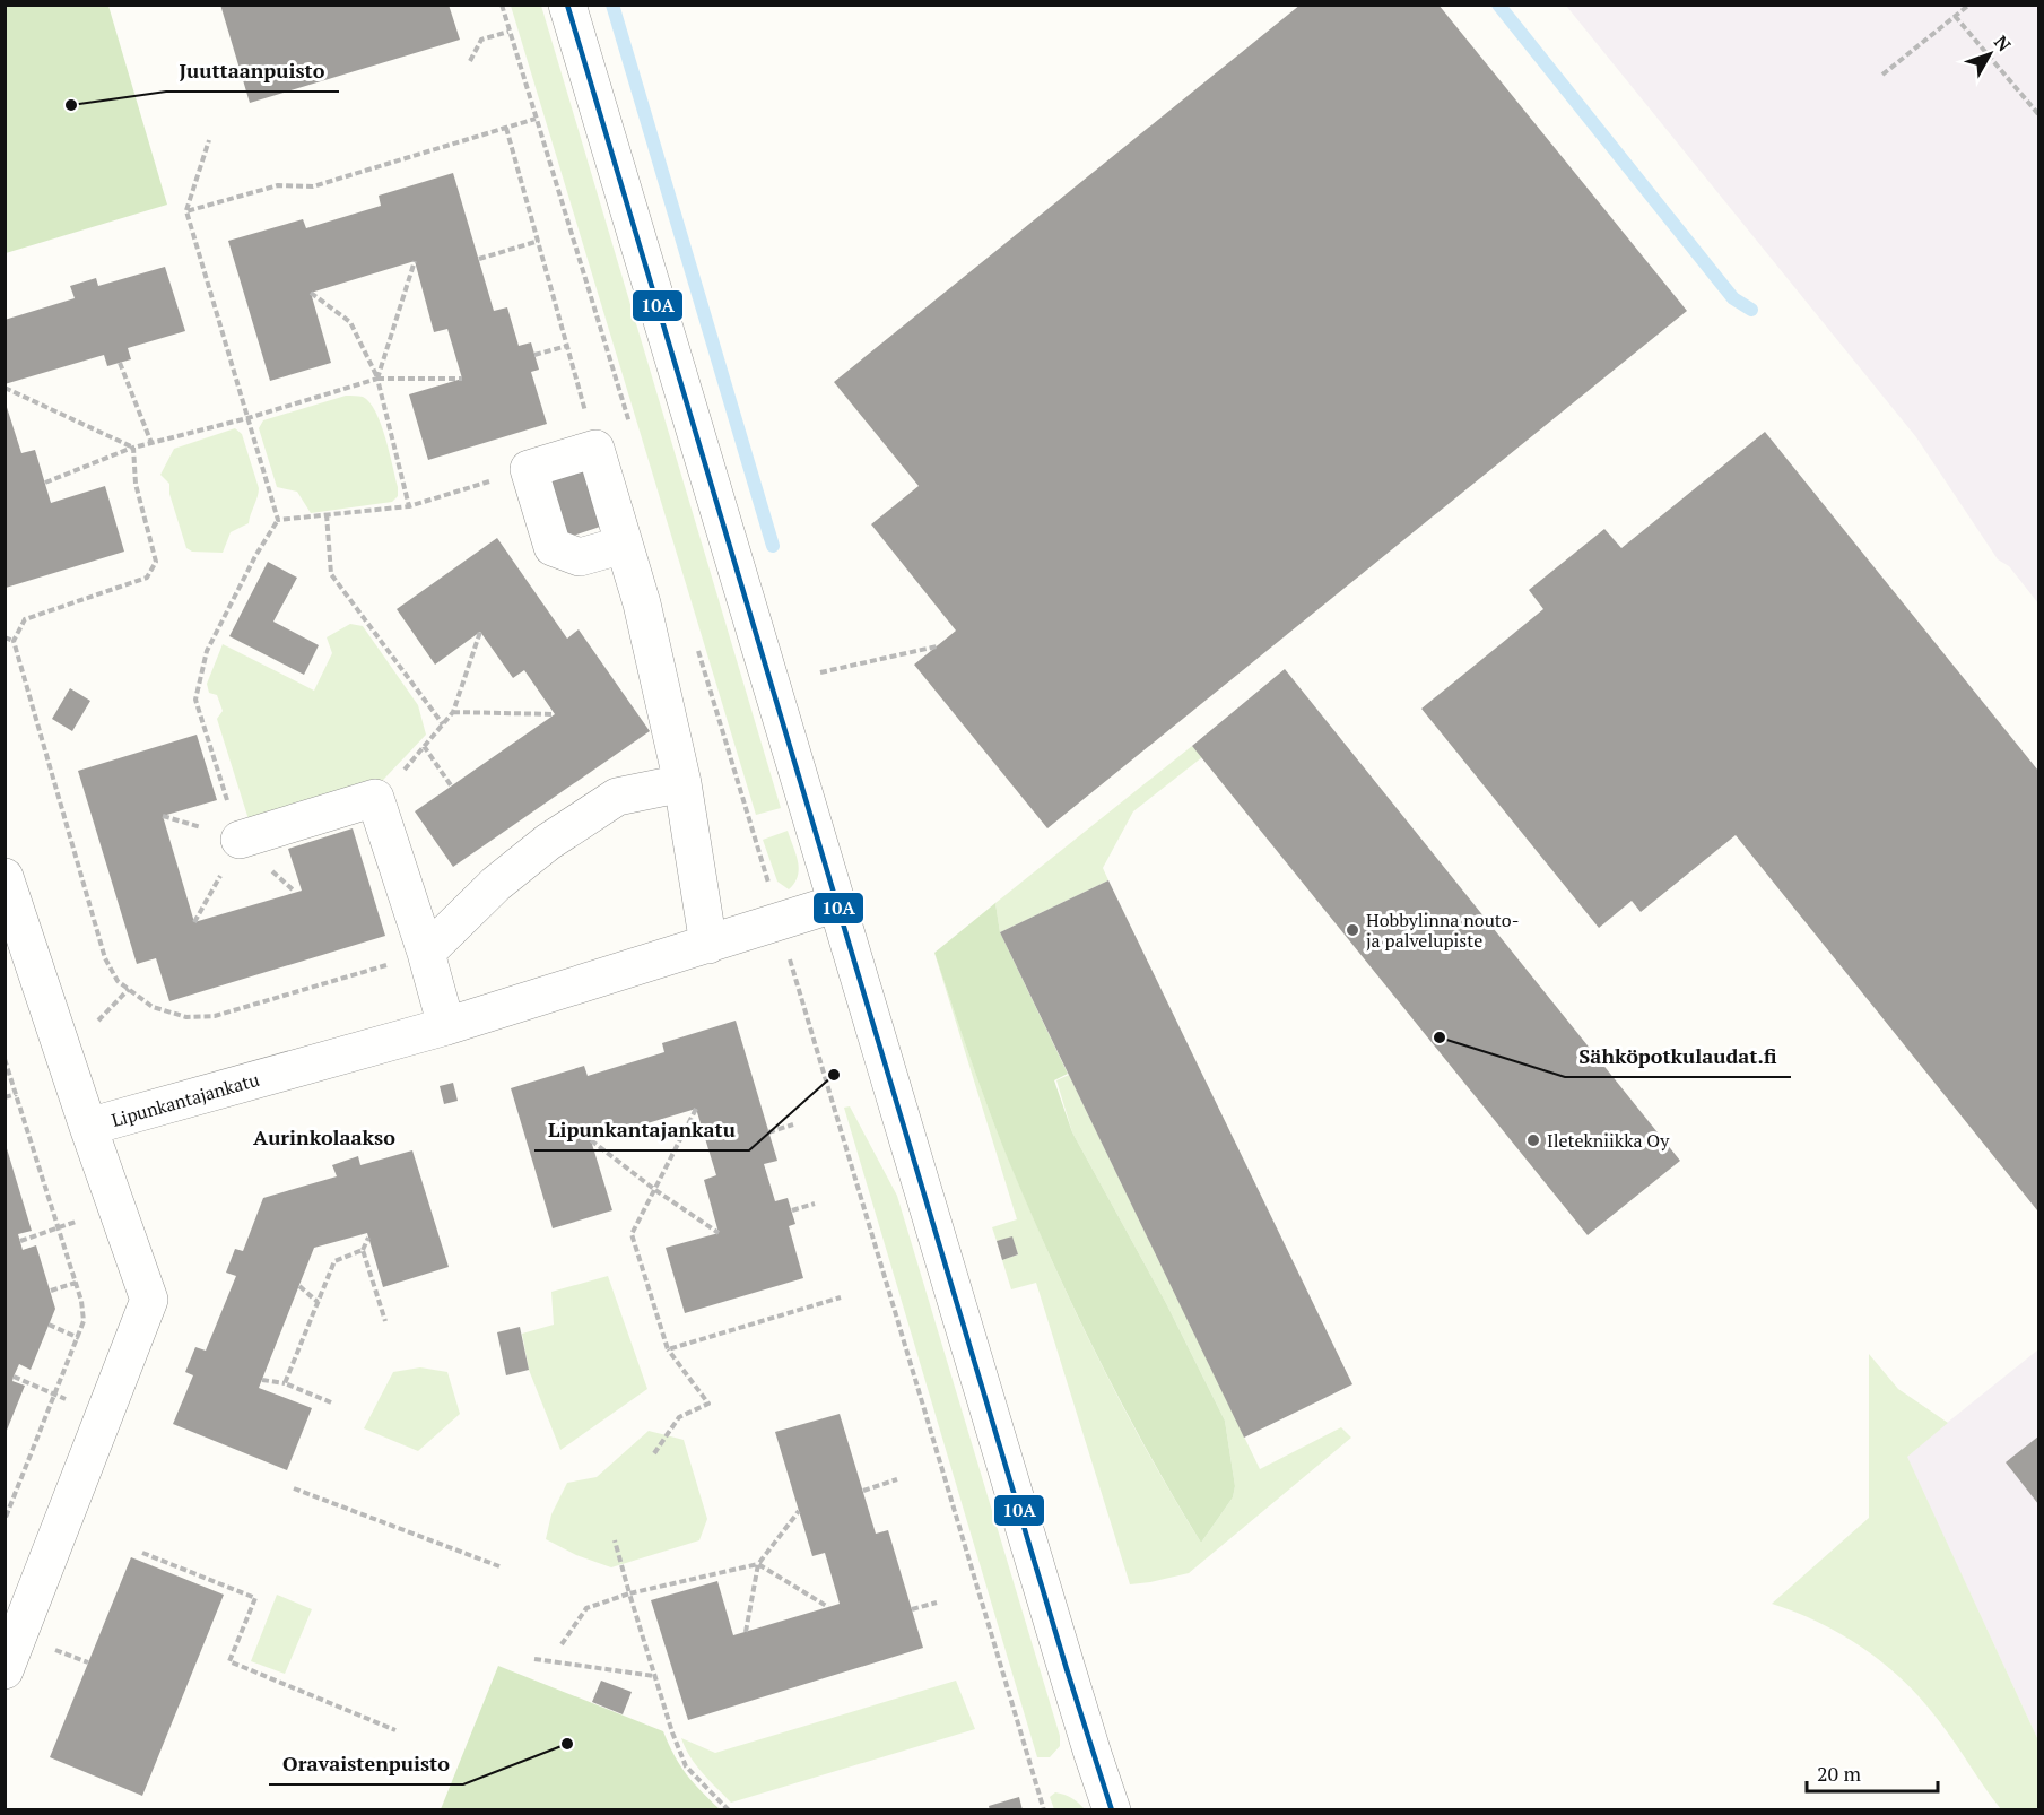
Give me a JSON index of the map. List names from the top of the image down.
{
  "streets": {
    "street": ["Lipunkantajankatu"]
  },
  "districts": ["Aurinkolaakso"],
  "places": [
    "Juuttaanpuisto",
    "Hobbylinna nouto- ja palvelupiste",
    "Sähköpotkulaudat.fi",
    "Lipunkantajankatu",
    "Iletekniikka Oy",
    "Oravaistenpuisto"
  ],
  "lines": ["transit line 10A"],
  "scale_bar": "20 m",
  "north": "top right"
}
